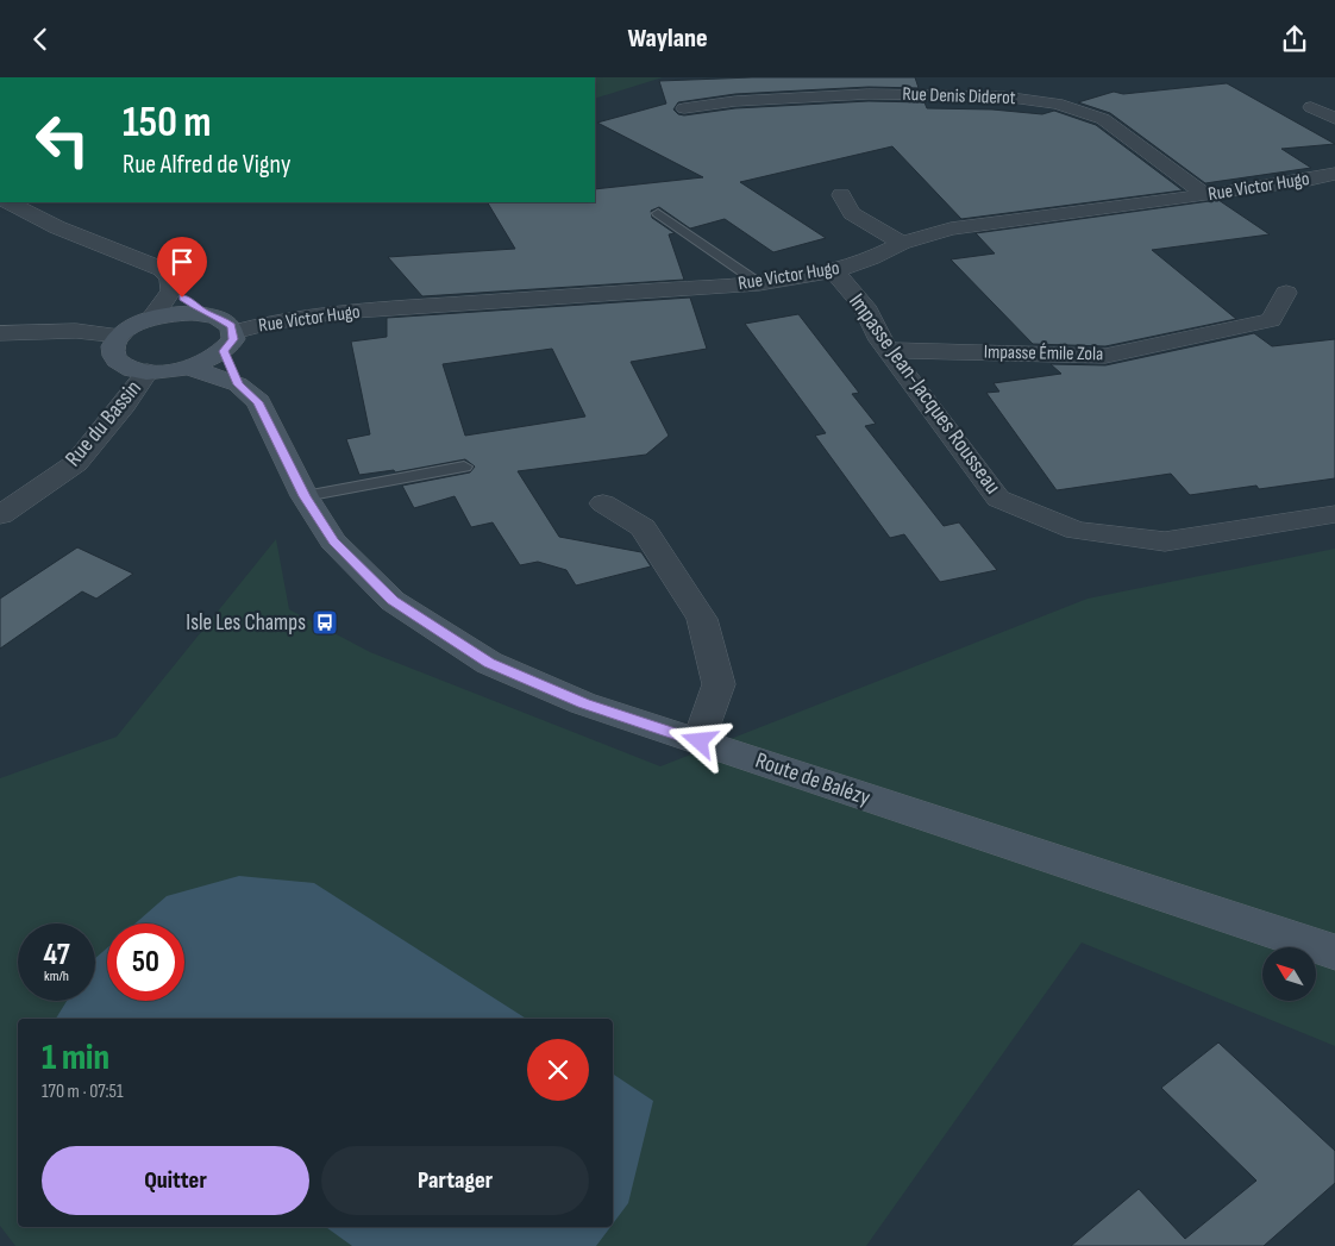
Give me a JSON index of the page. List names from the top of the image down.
{
  "streets": {
    "main road": ["Route de Balézy"],
    "street": [
      "Rue Denis Diderot",
      "Rue Victor Hugo",
      "Impasse Émile Zola",
      "Impasse Jean-Jacques Rousseau",
      "Rue du Bassin"
    ]
  },
  "crossings": [
    ["Rue Denis Diderot", "Rue Victor Hugo"],
    ["Rue Victor Hugo", "Impasse Jean-Jacques Rousseau"],
    ["Rue Victor Hugo", "Route de Balézy"],
    ["Impasse Émile Zola", "Impasse Jean-Jacques Rousseau"]
  ],
  "places": {
    "bus stop": ["Isle Les Champs"]
  },
  "north": "top left",
  "page": {
    "header": "Waylane",
    "turn": ["150 m", "Rue Alfred de Vigny"],
    "speed": "47 km/h",
    "limit": "50",
    "heading": ["1 min", "170 m · 07:51"],
    "buttons": ["Quitter", "Partager"]
  }
}
